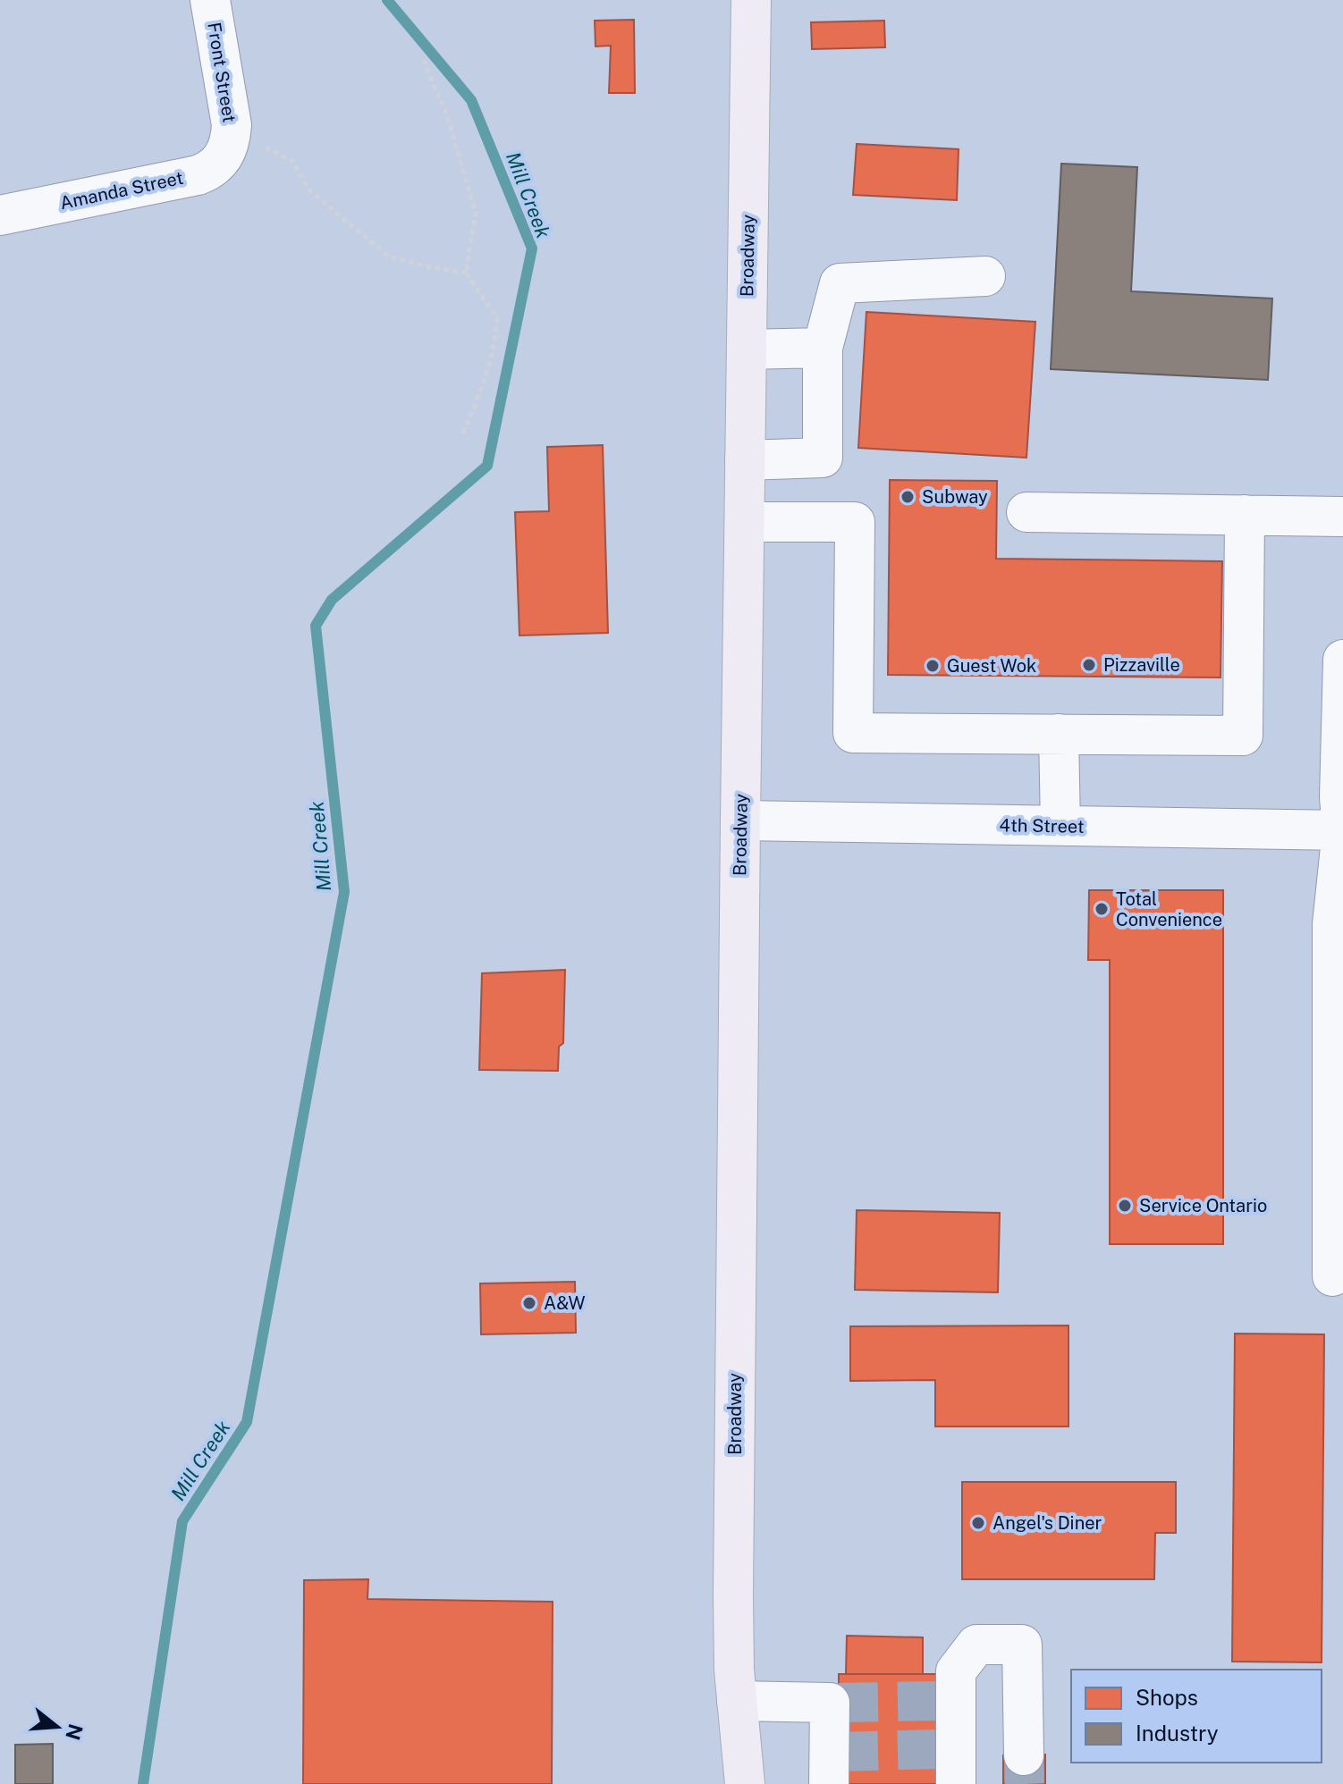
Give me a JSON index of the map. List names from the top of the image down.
{
  "streets": {
    "main road": ["Broadway"],
    "street": ["Front Street", "Amanda Street", "4th Street"]
  },
  "crossings": [
    ["Front Street", "Amanda Street"],
    ["Broadway", "4th Street"]
  ],
  "water": ["Mill Creek"],
  "places": [
    "Subway",
    "Pizzaville",
    "Guest Wok",
    "Total Convenience",
    "Service Ontario",
    "A&W",
    "Angel's Diner"
  ],
  "legend": ["Shops", "Industry"],
  "north": "right"
}
